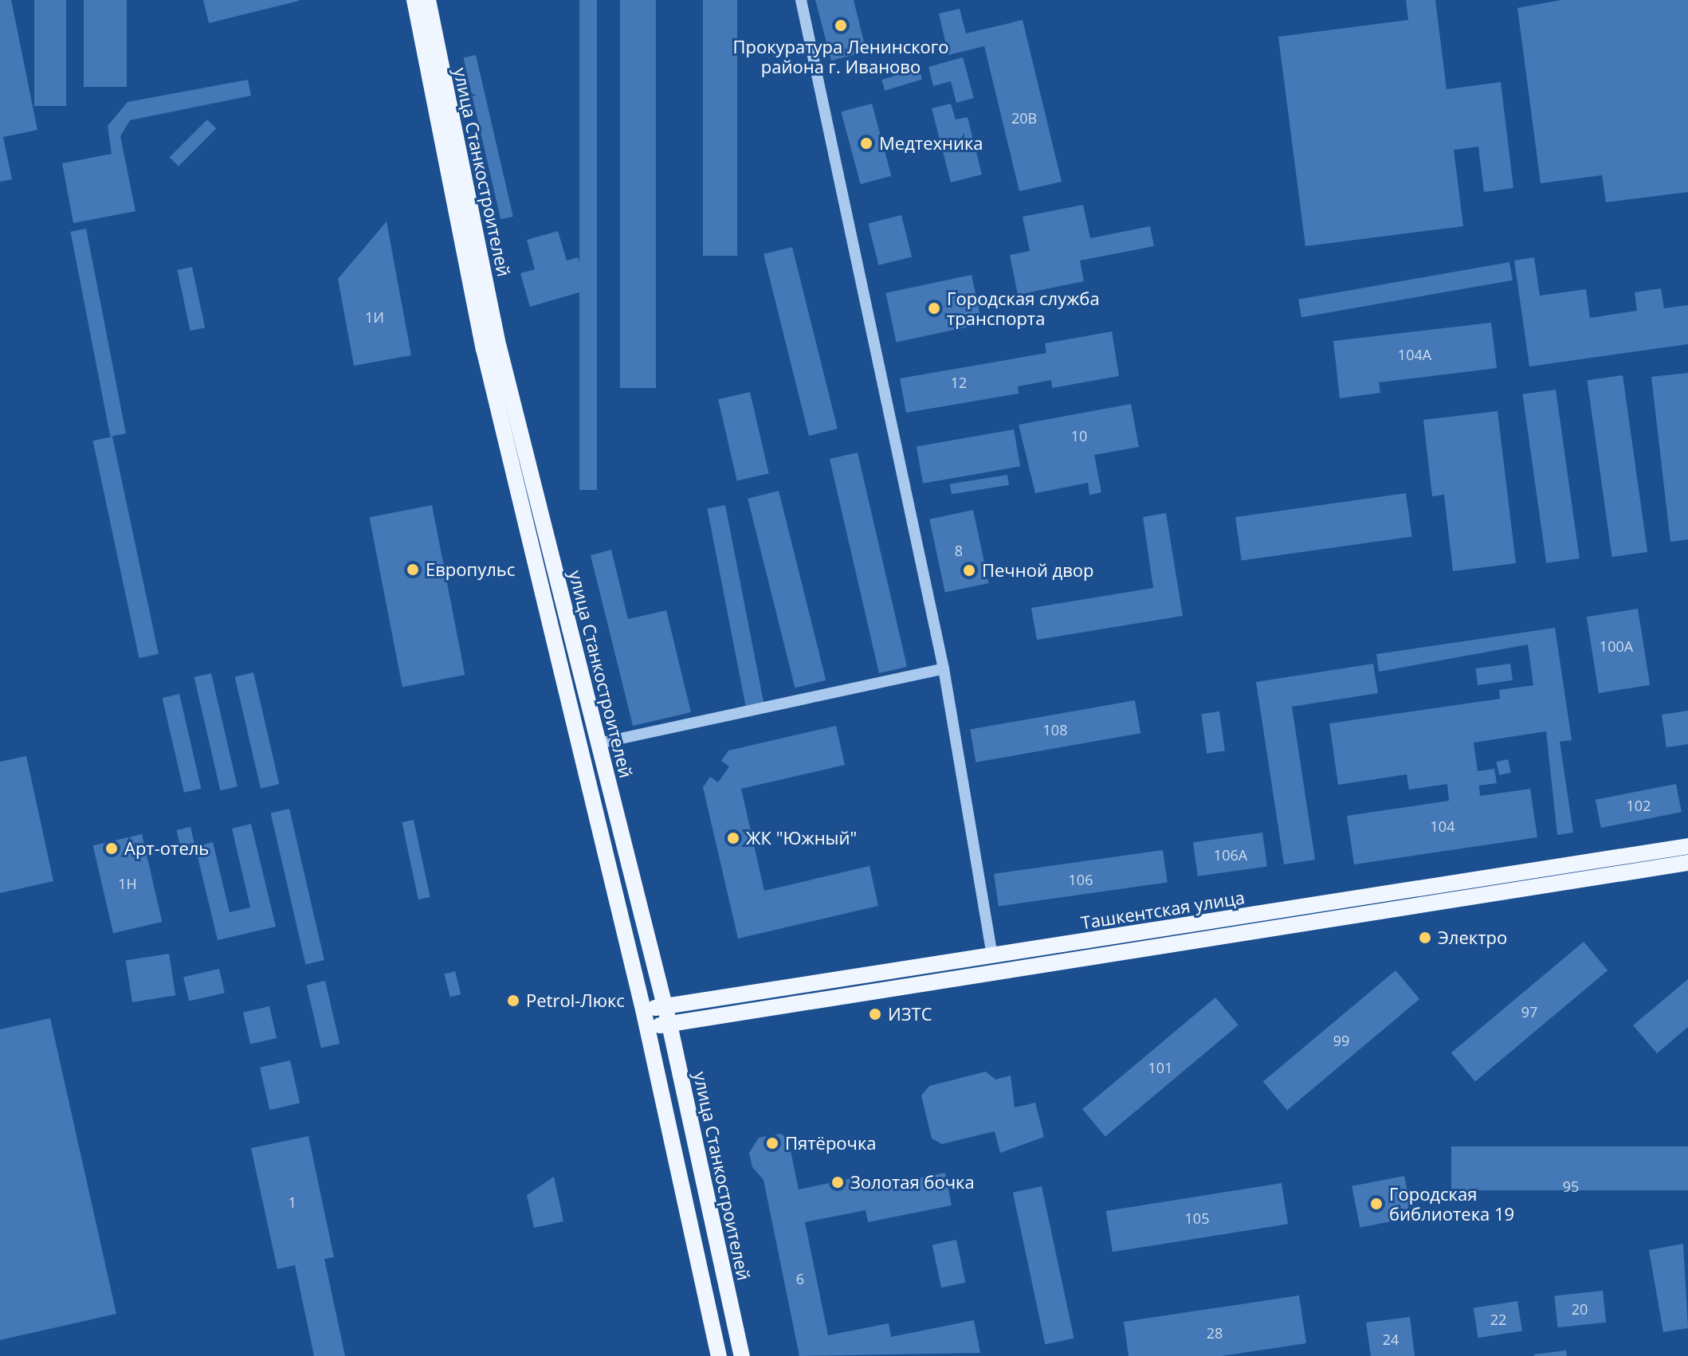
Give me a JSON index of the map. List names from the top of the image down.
{
  "streets": {
    "main road": ["улица Станкостроителей", "Ташкентская улица"]
  },
  "crossings": [
    ["улица Станкостроителей", "Ташкентская улица"]
  ],
  "places": [
    "Прокуратура Ленинского района г. Иваново",
    "Медтехника",
    "Городская служба транспорта",
    "Европульс",
    "Печной двор",
    "ЖК \"Южный\"",
    "Арт-отель",
    "Электро",
    "Petrol-Люкс",
    "ИЗТС",
    "Пятёрочка",
    "Золотая бочка",
    "Городская библиотека 19"
  ],
  "house_numbers": [
    "20В",
    "1И",
    "104А",
    "12",
    "10",
    "8",
    "100А",
    "108",
    "102",
    "104",
    "106А",
    "106",
    "1Н",
    "97",
    "99",
    "101",
    "95",
    "1",
    "105",
    "6",
    "20",
    "22",
    "28",
    "24"
  ]
}
